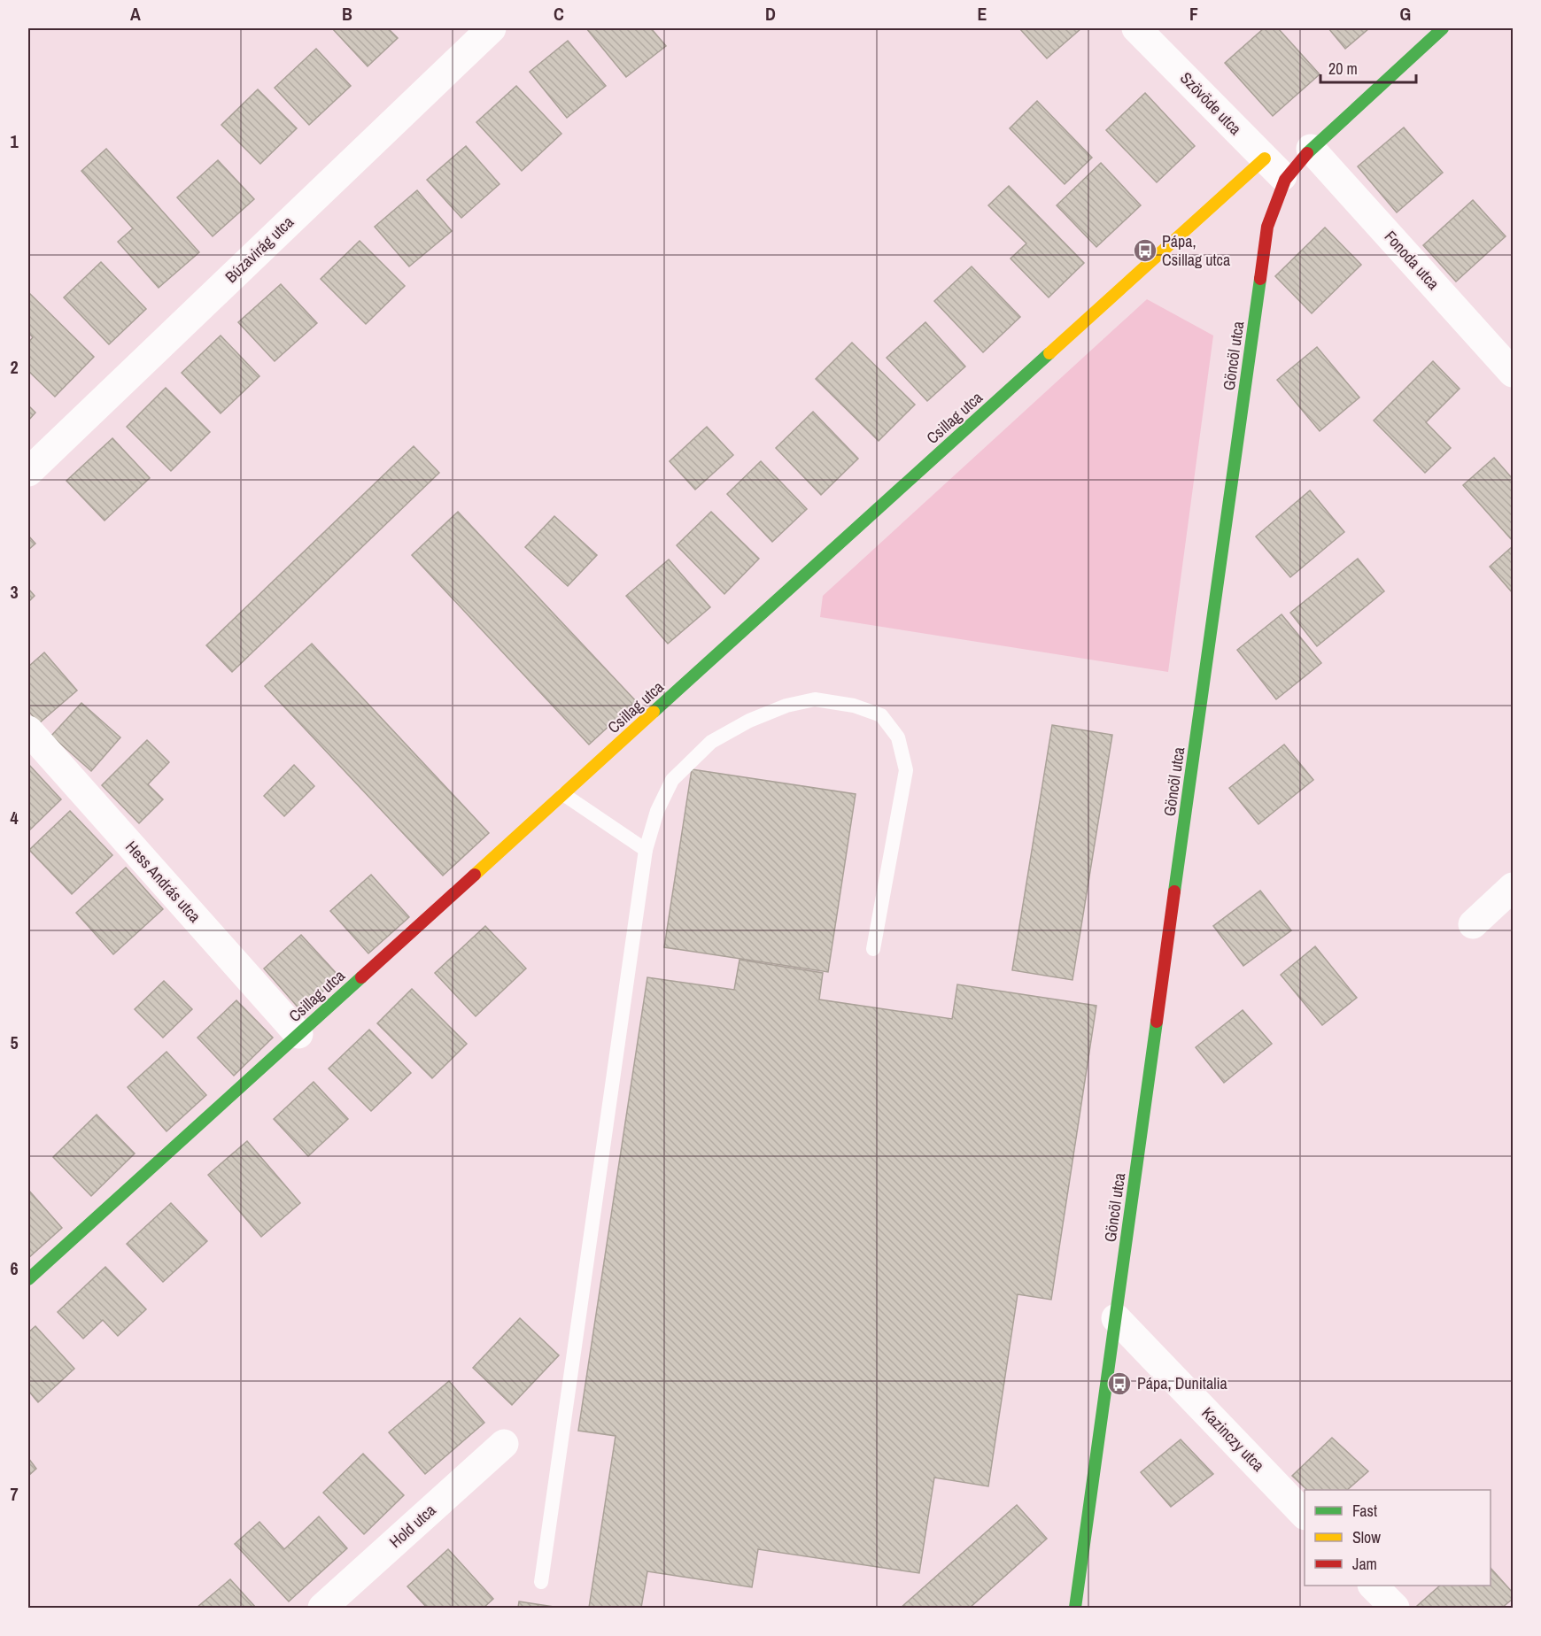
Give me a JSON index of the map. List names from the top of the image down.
{
  "streets": {
    "street": [
      "Szövöde utca",
      "Búzavirág utca",
      "Fonoda utca",
      "Göncöl utca",
      "Csillag utca",
      "Hess András utca",
      "Kazinczy utca",
      "Hold utca"
    ]
  },
  "crossings": [
    ["Szövöde utca", "Göncöl utca"],
    ["Szövöde utca", "Csillag utca"],
    ["Fonoda utca", "Göncöl utca"],
    ["Göncöl utca", "Kazinczy utca"],
    ["Csillag utca", "Hess András utca"]
  ],
  "places": {
    "bus stop": ["Pápa, Csillag utca", "Pápa, Dunitalia"]
  },
  "legend": ["Fast", "Slow", "Jam"],
  "scale_bar": "20 m",
  "grid": {
    "columns": [
      "A",
      "B",
      "C",
      "D",
      "E",
      "F",
      "G"
    ],
    "rows": [
      "1",
      "2",
      "3",
      "4",
      "5",
      "6",
      "7"
    ]
  }
}
